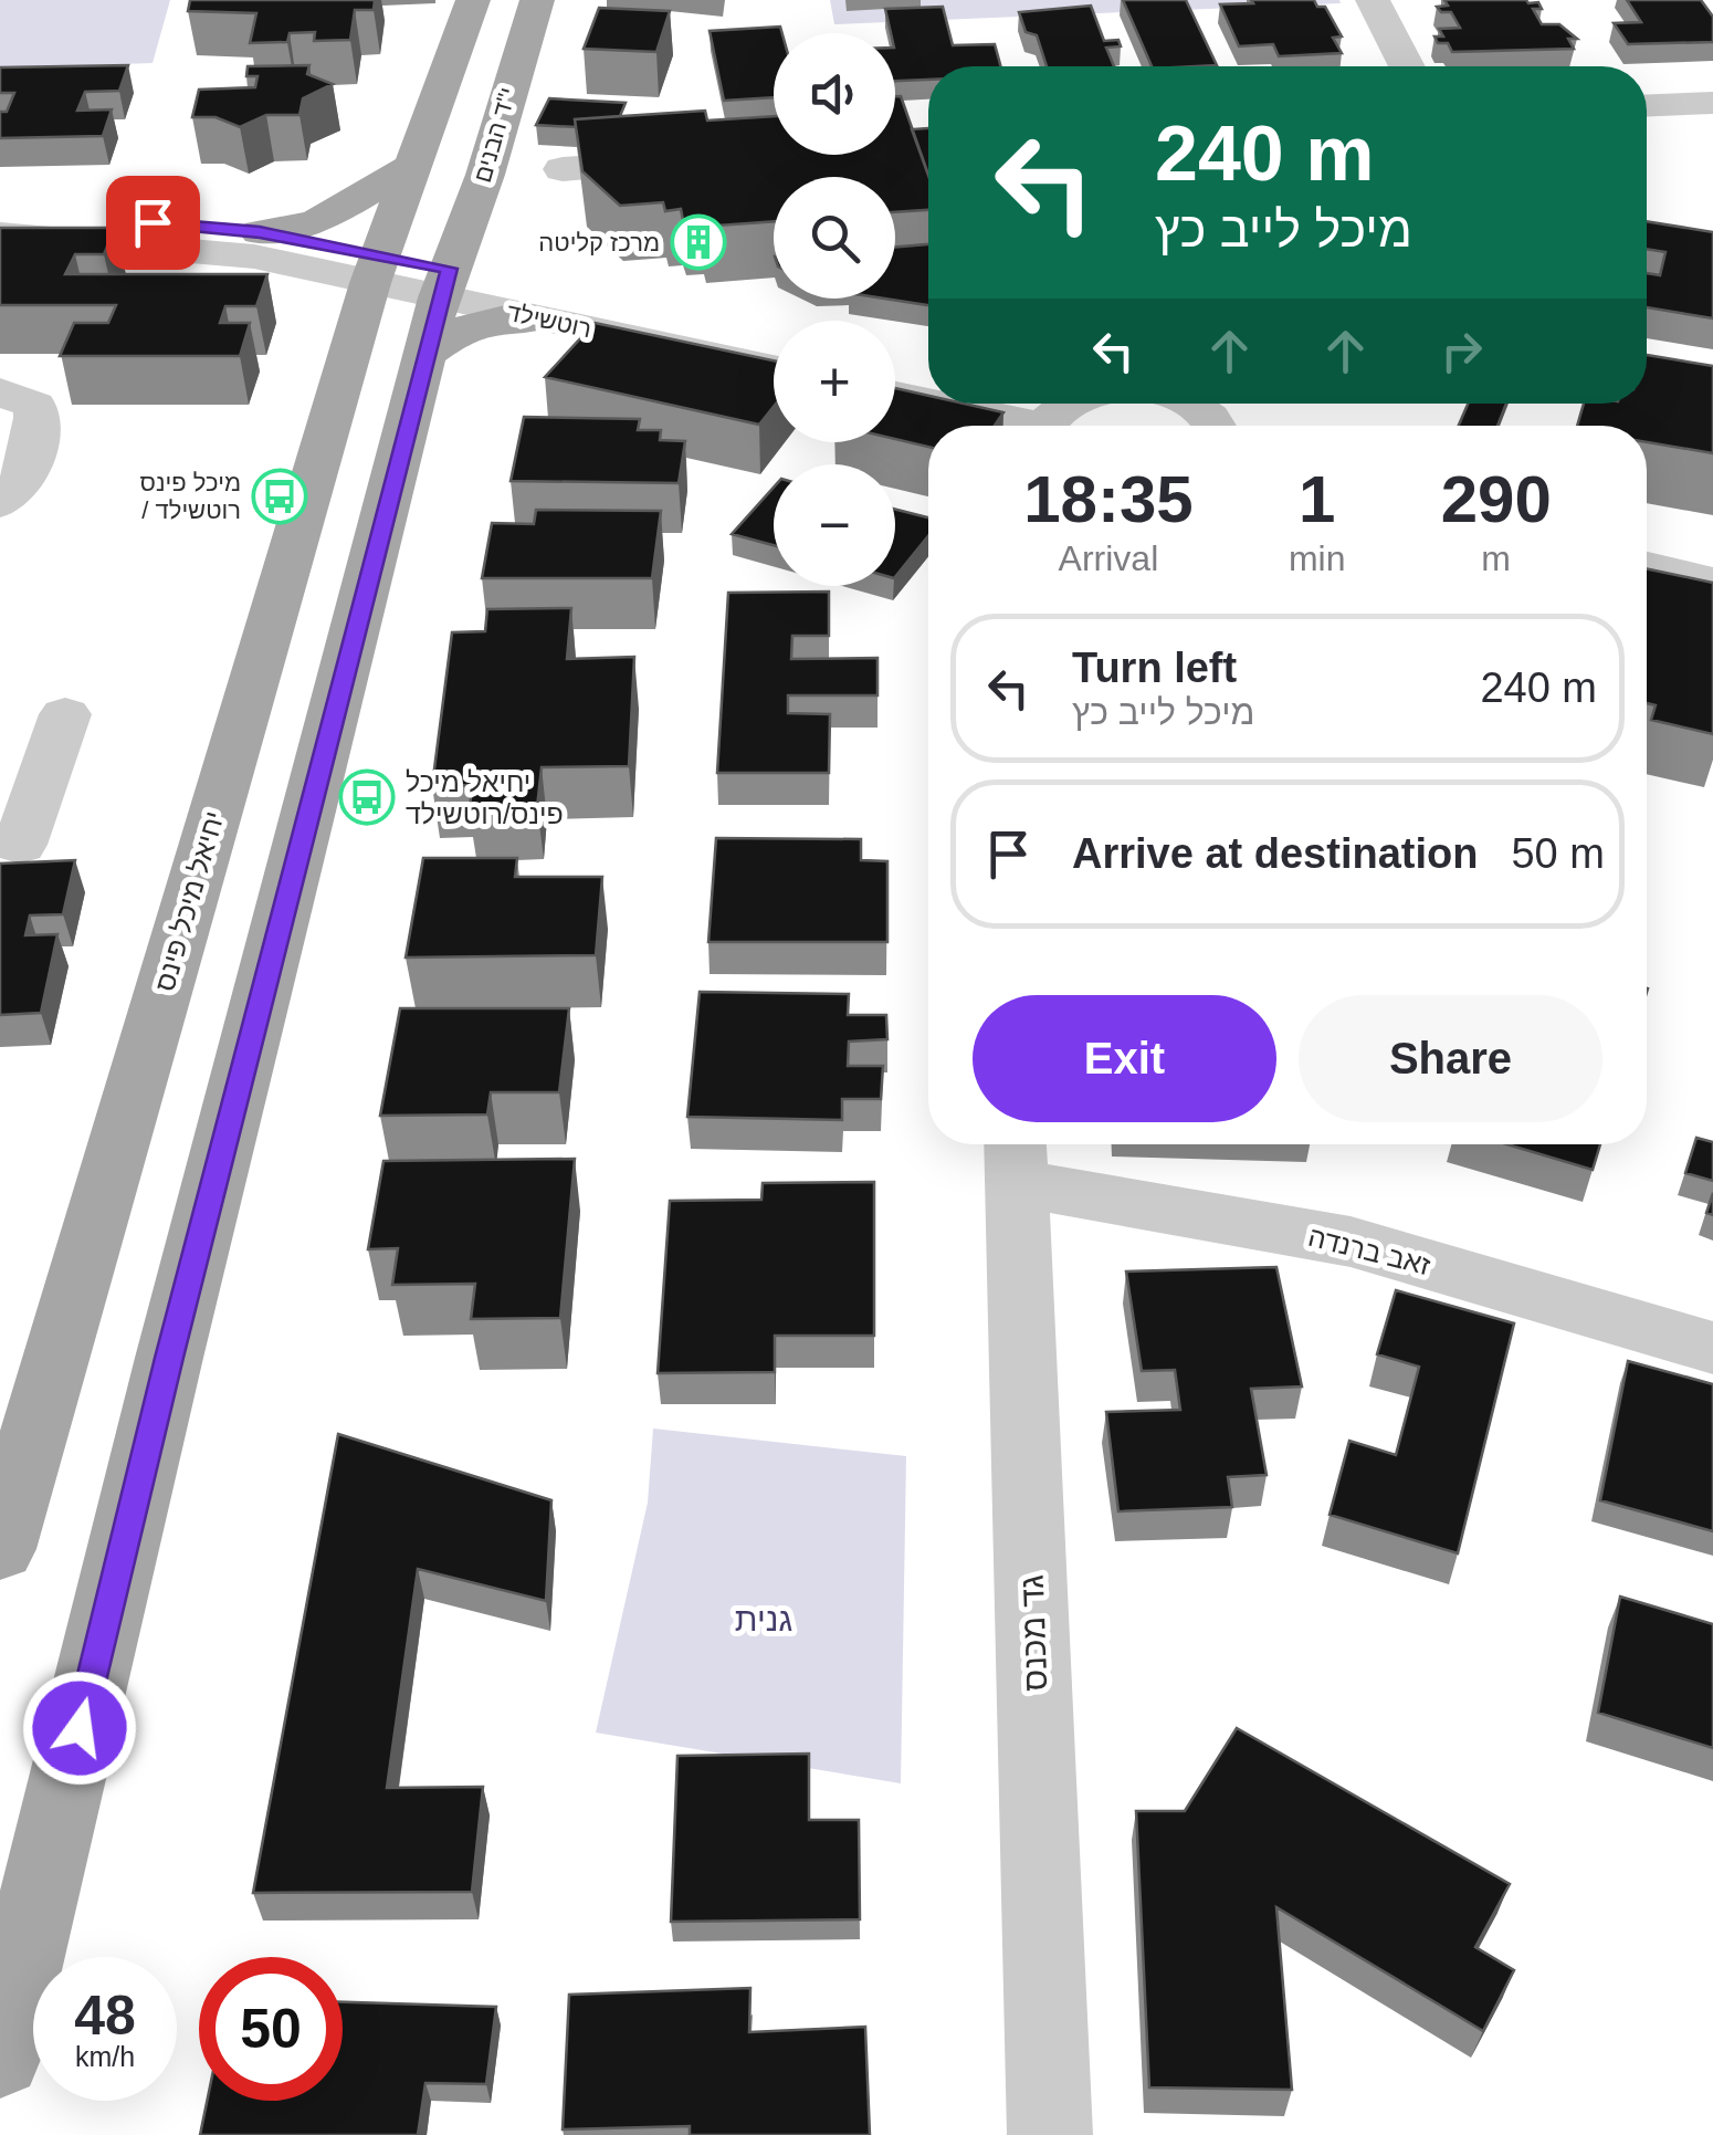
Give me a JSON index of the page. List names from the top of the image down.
{
  "streets": {
    "main road": ["י''ד הבנים", "יחיאל מיכל פינס"],
    "street": ["רוטשילד", "זאב ברנדה", "גד מכנס"]
  },
  "crossings": [
    ["י''ד הבנים", "רוטשילד"],
    ["רוטשילד", "יחיאל מיכל פינס"],
    ["זאב ברנדה", "גד מכנס"]
  ],
  "parks": ["גנית"],
  "places": {
    "building": ["מרכז קליטה"],
    "bus stop": ["מיכל פינס / רוטשילד", "יחיאל מיכל פינס/רוטשילד"]
  },
  "page": {
    "map_buttons": ["+", "−"],
    "turn": ["240 m", "מיכל לייב כץ"],
    "eta": [
      "18:35",
      "Arrival",
      "1",
      "min",
      "290",
      "m"
    ],
    "list": [
      {
        "name": "Turn left",
        "note": "מיכל לייב כץ",
        "value": "240 m"
      },
      {
        "name": "Arrive at destination",
        "value": "50 m"
      }
    ],
    "buttons": ["Exit", "Share"],
    "speed": "48 km/h",
    "limit": "50"
  }
}
